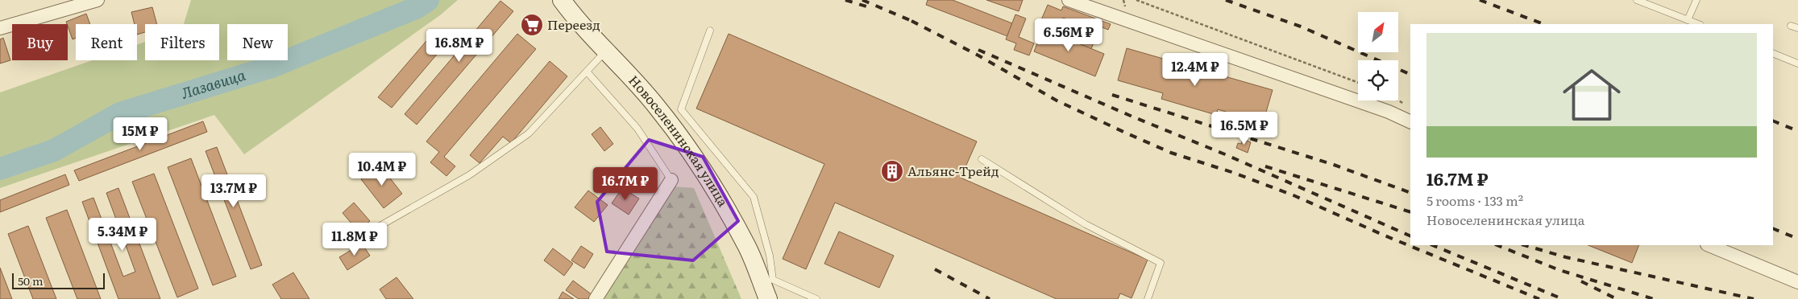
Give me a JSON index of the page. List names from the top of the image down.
{
  "streets": {
    "main road": ["Новоселенинская улица"]
  },
  "water": ["Лазавица"],
  "places": {
    "supermarket": ["Переезд"],
    "building": ["Альянс-Трейд"]
  },
  "scale_bar": "50 m",
  "north": "top right",
  "page": {
    "price": [
      "6.56M ₽",
      "16.8M ₽",
      "12.4M ₽",
      "16.5M ₽",
      "15M ₽",
      "10.4M ₽",
      "16.7M ₽",
      "13.7M ₽",
      "5.34M ₽",
      "11.8M ₽"
    ],
    "chip": [
      "Buy",
      "Rent",
      "Filters",
      "New"
    ],
    "list": [
      {
        "name": "16.7M ₽",
        "note": "5 rooms · 133 m² · Новоселенинская улица"
      }
    ],
    "scale": "50 m"
  }
}
